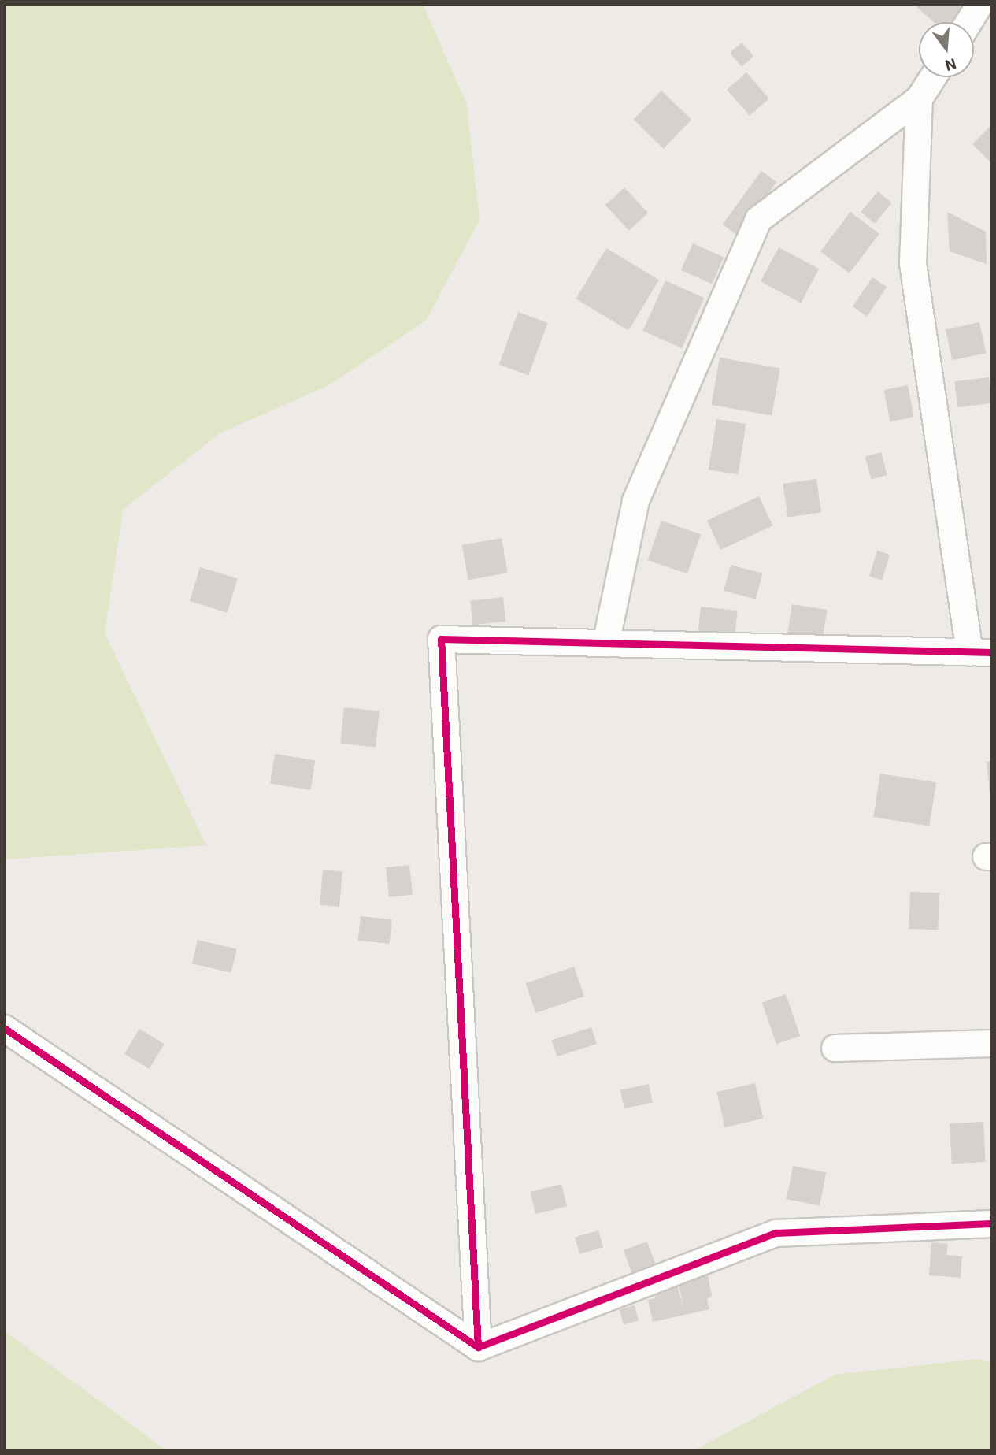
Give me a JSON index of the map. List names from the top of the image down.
{
  "north": "bottom"
}
